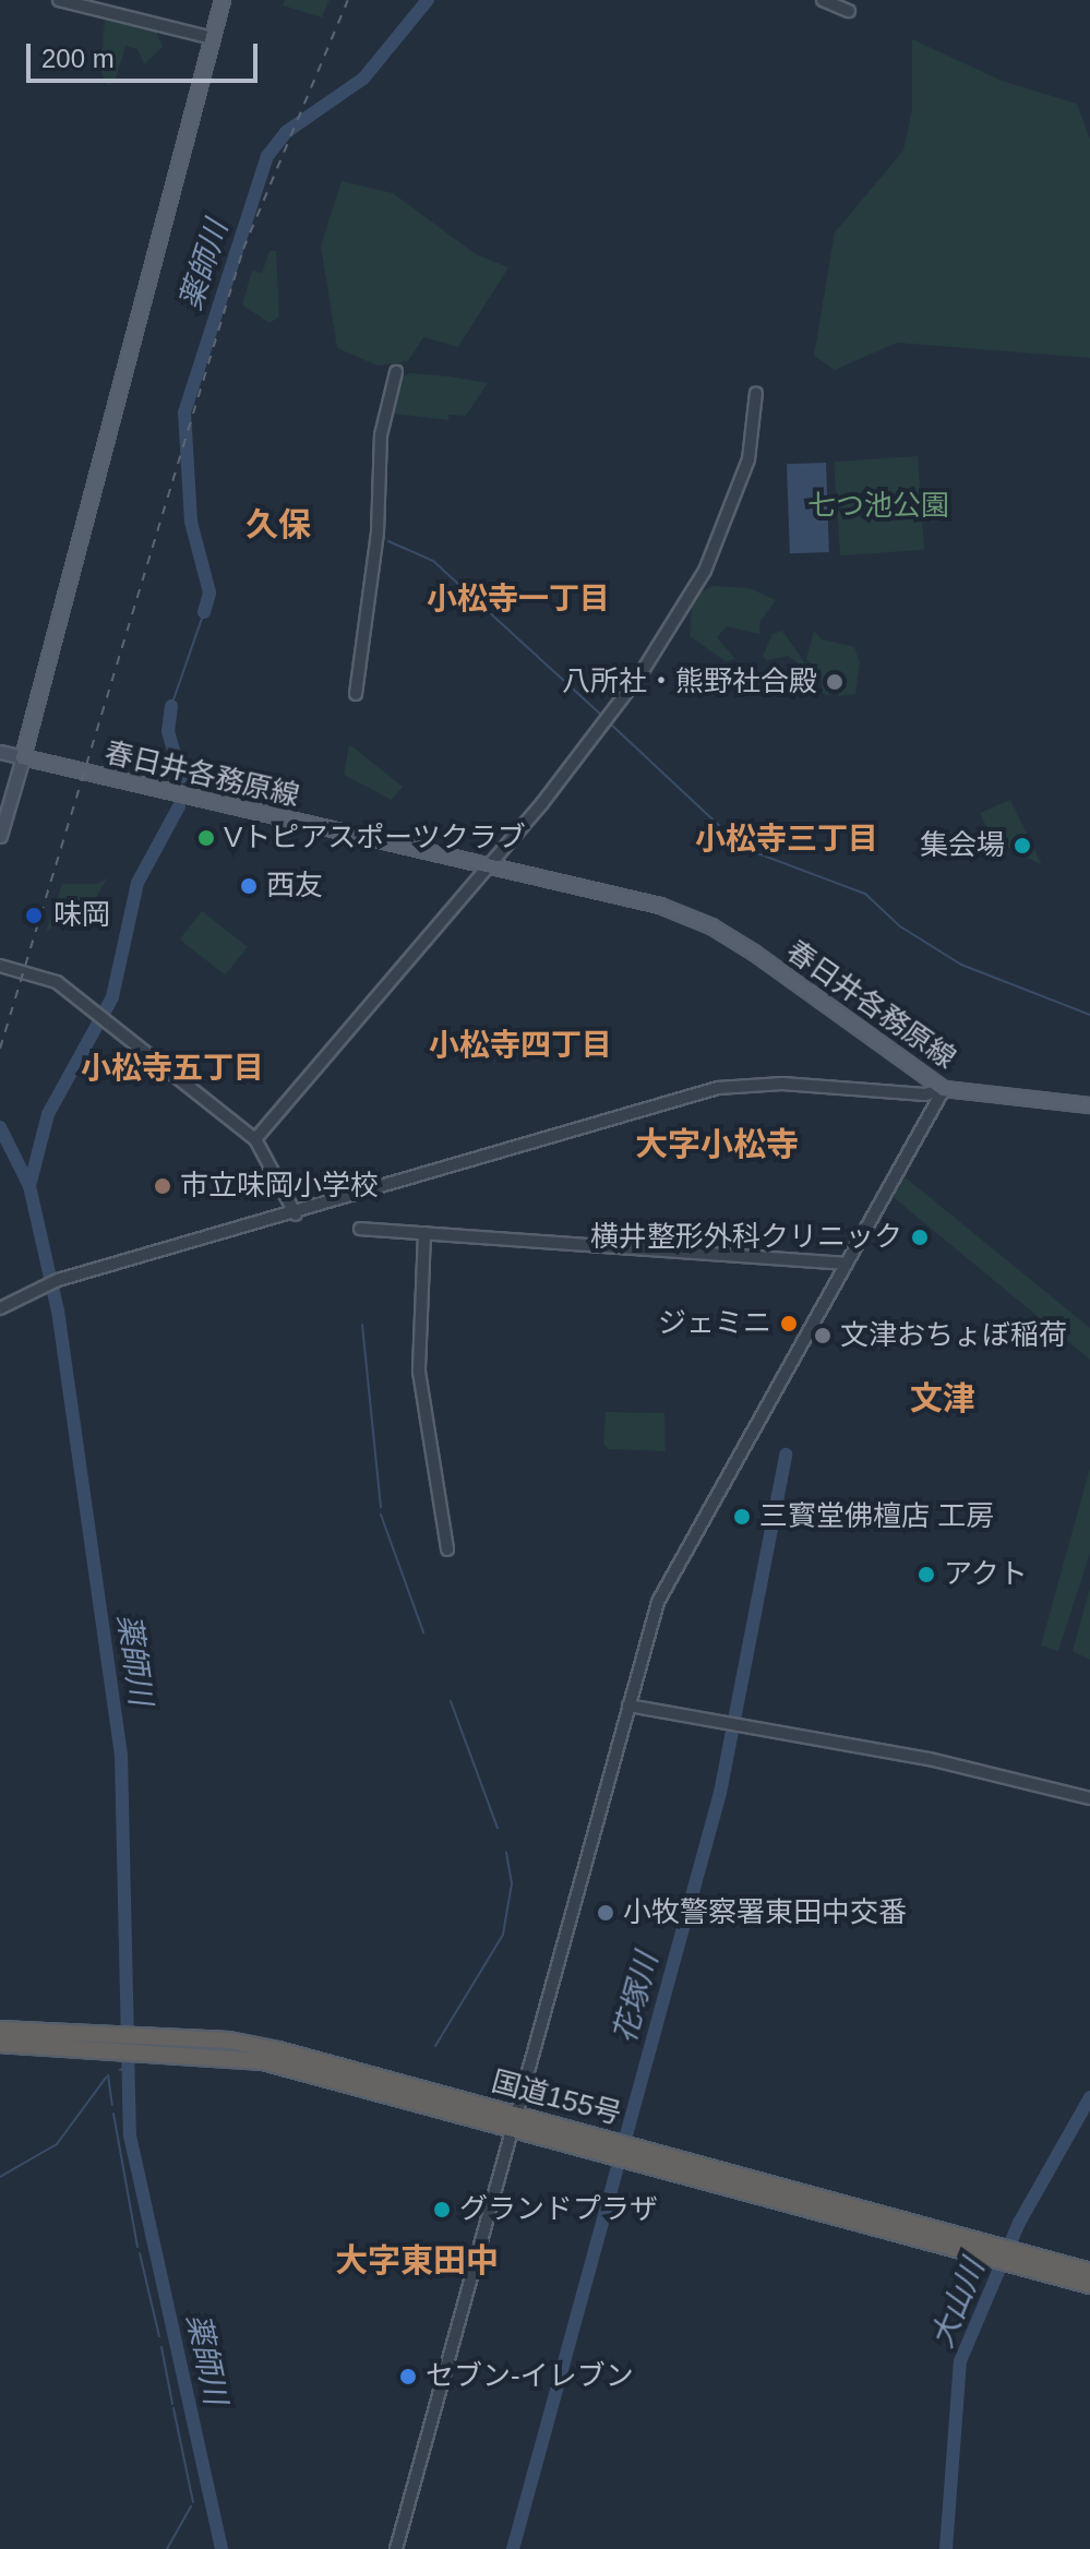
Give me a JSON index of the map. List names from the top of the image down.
{
  "streets": {
    "highway": ["国道155号"],
    "main road": ["春日井各務原線"]
  },
  "districts": [
    "久保",
    "小松寺一丁目",
    "小松寺三丁目",
    "小松寺四丁目",
    "小松寺五丁目",
    "大字小松寺",
    "文津",
    "大字東田中"
  ],
  "water": ["薬師川", "花塚川", "大山川"],
  "parks": ["七つ池公園"],
  "places": [
    "八所社・熊野社合殿",
    "Vトピアスポーツクラブ",
    "集会場",
    "西友",
    "味岡",
    "市立味岡小学校",
    "横井整形外科クリニック",
    "ジェミニ",
    "文津おちょぼ稲荷",
    "三寳堂佛檀店 工房",
    "アクト",
    "小牧警察署東田中交番",
    "グランドプラザ",
    "セブン-イレブン"
  ],
  "scale_bar": "200 m"
}
